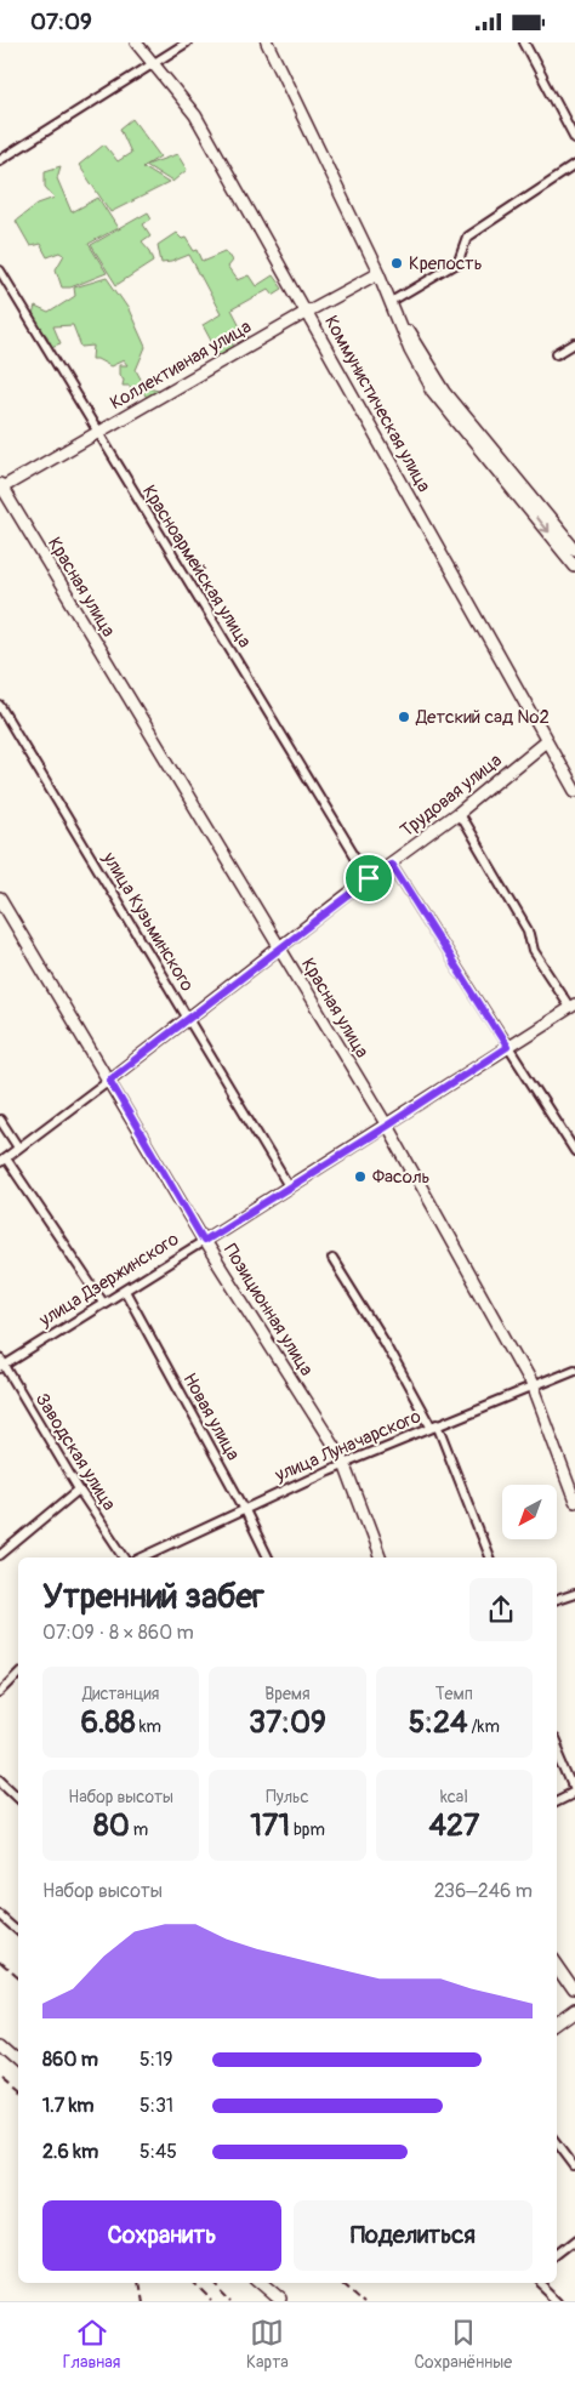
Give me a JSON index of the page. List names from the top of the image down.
{
  "streets": {
    "street": [
      "Коллективная улица",
      "Коммунистическая улица",
      "Красноармейская улица",
      "Красная улица",
      "Трудовая улица",
      "улица Кузьминского",
      "улица Дзержинского",
      "Позиционная улица",
      "Новая улица",
      "улица Луначарского",
      "Заводская улица"
    ]
  },
  "crossings": [
    ["Коллективная улица", "Коммунистическая улица"],
    ["Коллективная улица", "Красноармейская улица"],
    ["Коллективная улица", "Красная улица"],
    ["Коммунистическая улица", "Трудовая улица"],
    ["Красноармейская улица", "Трудовая улица"],
    ["Красная улица", "Трудовая улица"],
    ["Красная улица", "улица Дзержинского"],
    ["Красная улица", "улица Луначарского"],
    ["Трудовая улица", "улица Кузьминского"],
    ["Трудовая улица", "Позиционная улица"],
    ["улица Кузьминского", "улица Дзержинского"],
    ["улица Дзержинского", "Позиционная улица"],
    ["улица Дзержинского", "Новая улица"],
    ["улица Дзержинского", "Заводская улица"],
    ["Позиционная улица", "улица Луначарского"],
    ["Новая улица", "улица Луначарского"]
  ],
  "places": ["Крепость", "Детский сад №2", "Фасоль"],
  "north": "bottom left",
  "page": {
    "status": "07:09",
    "heading": ["Утренний забег", "07:09 · 8 × 860 m"],
    "stats": [
      ["Дистанция", "6.88 km"],
      ["Время", "37:09"],
      ["Темп", "5:24 /km"],
      ["Набор высоты", "80 m"],
      ["Пульс", "171 bpm"],
      ["kcal", "427"]
    ],
    "chart": ["Набор высоты", "236–246 m"],
    "list": [
      {
        "name": "860 m",
        "note": "5:19"
      },
      {
        "name": "1.7 km",
        "note": "5:31"
      },
      {
        "name": "2.6 km",
        "note": "5:45"
      }
    ],
    "buttons": ["Сохранить", "Поделиться"],
    "tabs": ["Главная", "Карта", "Сохранённые"]
  }
}
